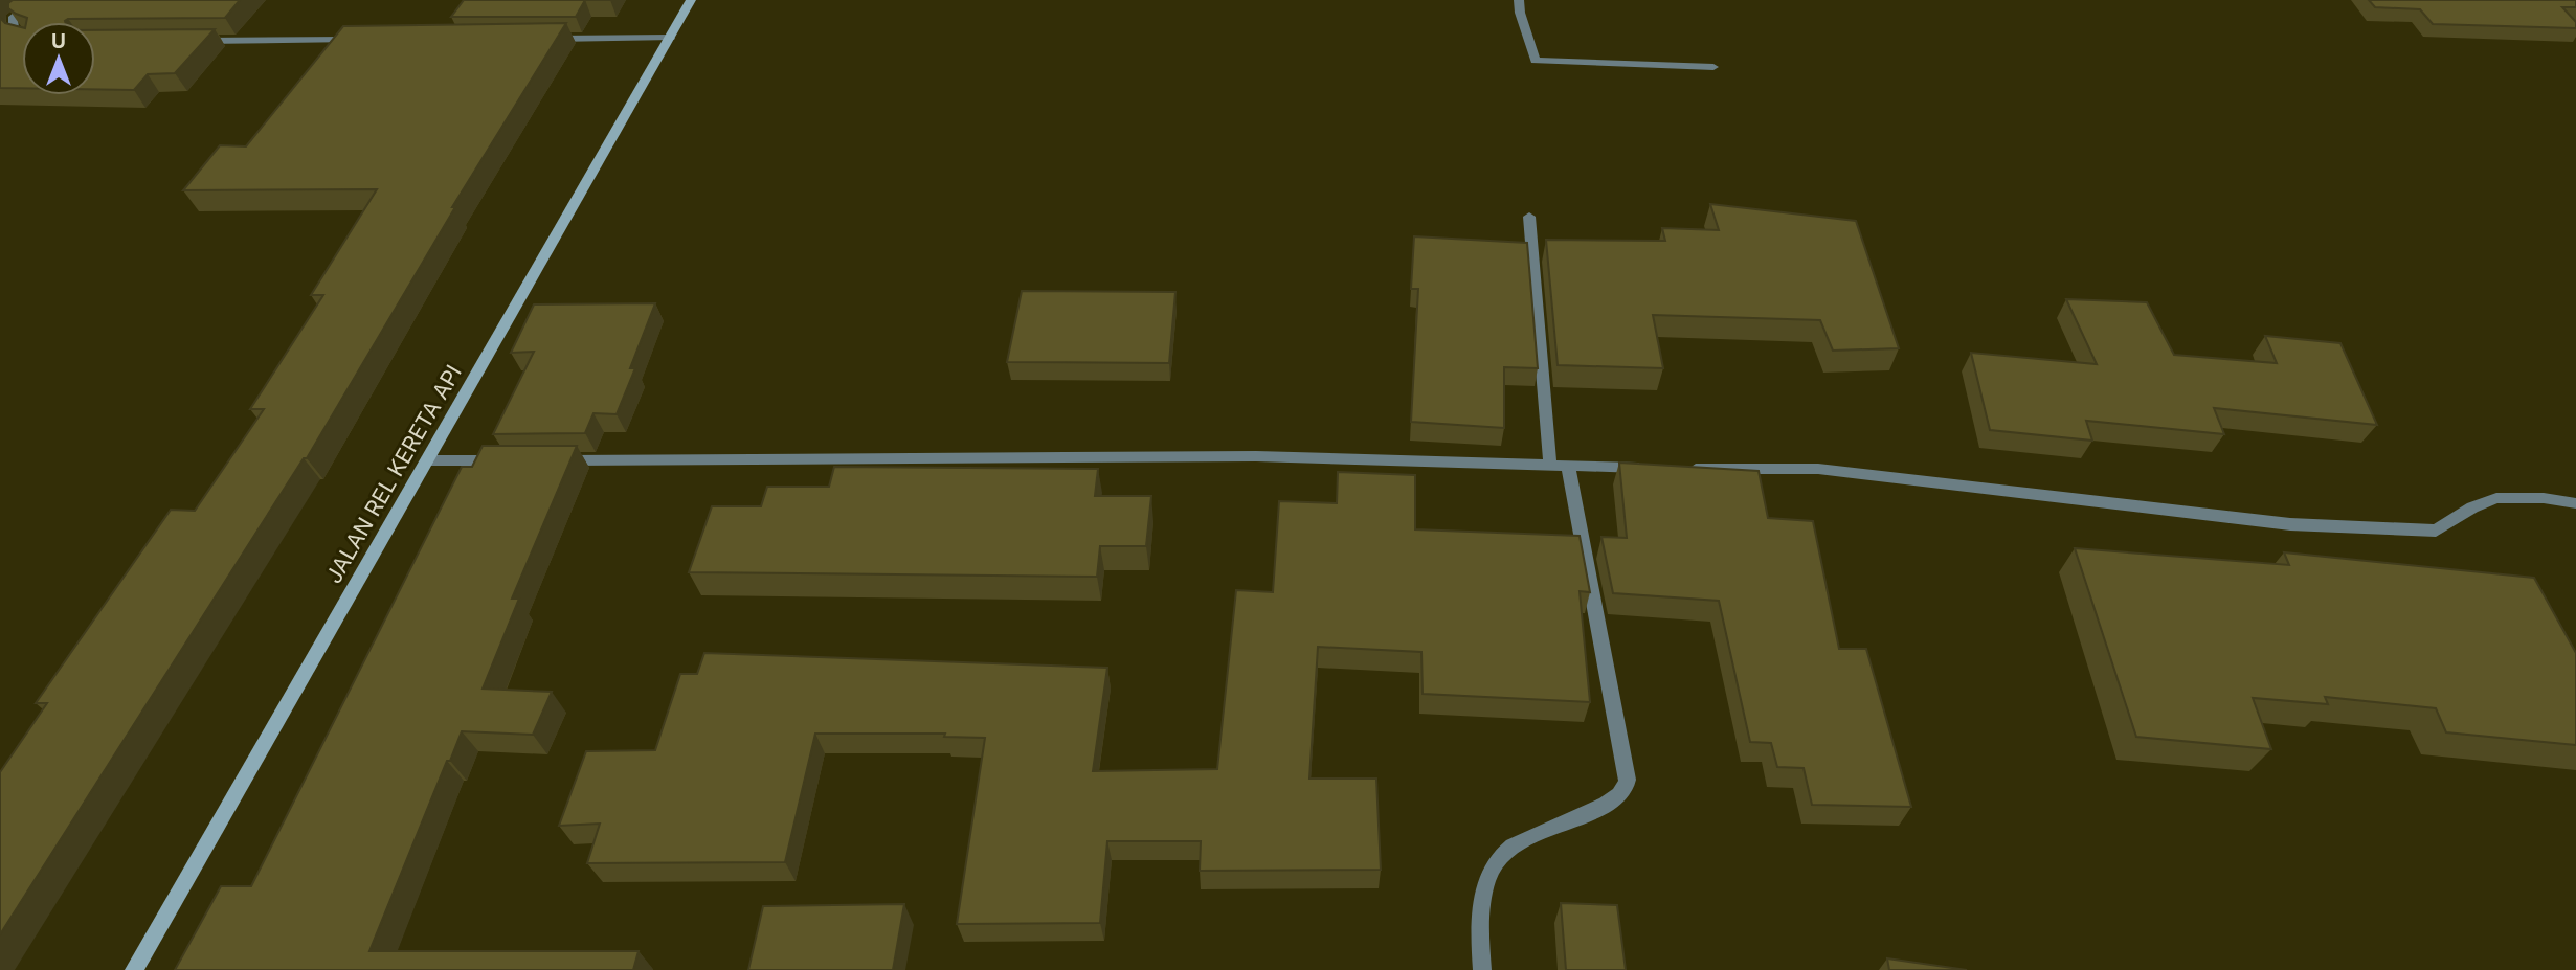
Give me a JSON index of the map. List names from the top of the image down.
{
  "streets": {
    "main road": ["JALAN REL KERETA API"]
  },
  "north": "top"
}
